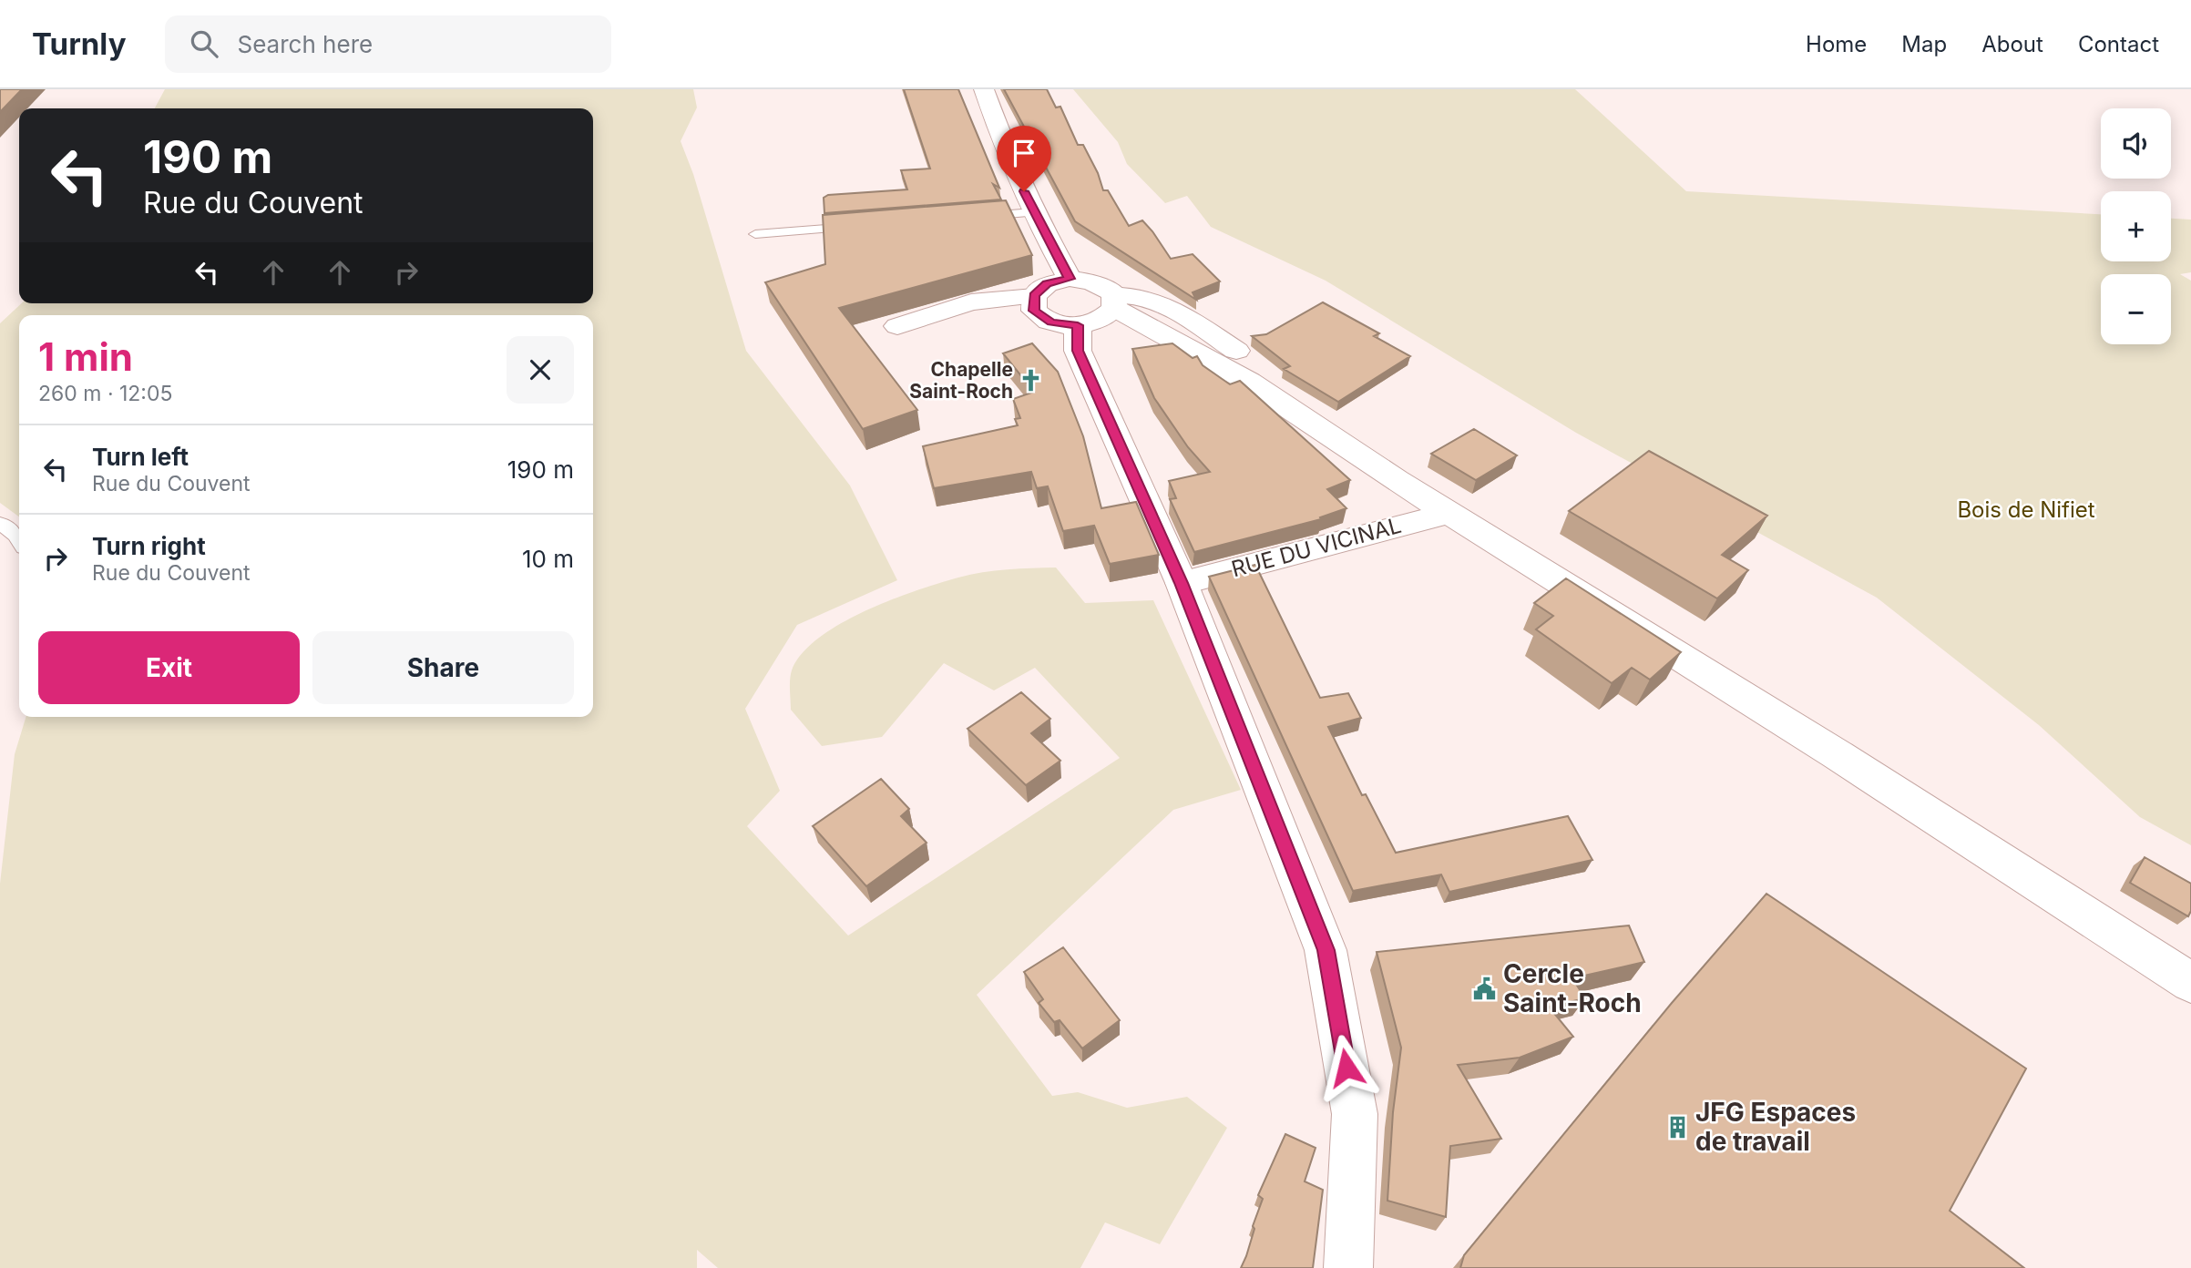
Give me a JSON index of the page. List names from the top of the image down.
{
  "streets": {
    "street": ["RUE DU VICINAL"]
  },
  "parks": ["Bois de Nifiet"],
  "places": {
    "church": ["Chapelle Saint-Roch"],
    "public building": ["Cercle Saint-Roch"],
    "building": ["JFG Espaces de travail"]
  },
  "page": {
    "header": "Turnly",
    "search": "Search here",
    "nav": [
      "Home",
      "Map",
      "About",
      "Contact"
    ],
    "map_buttons": ["+", "−"],
    "turn": ["190 m", "Rue du Couvent"],
    "heading": ["1 min", "260 m · 12:05"],
    "list": [
      {
        "name": "Turn left",
        "note": "Rue du Couvent",
        "value": "190 m"
      },
      {
        "name": "Turn right",
        "note": "Rue du Couvent",
        "value": "10 m"
      }
    ],
    "buttons": ["Exit", "Share"]
  }
}
